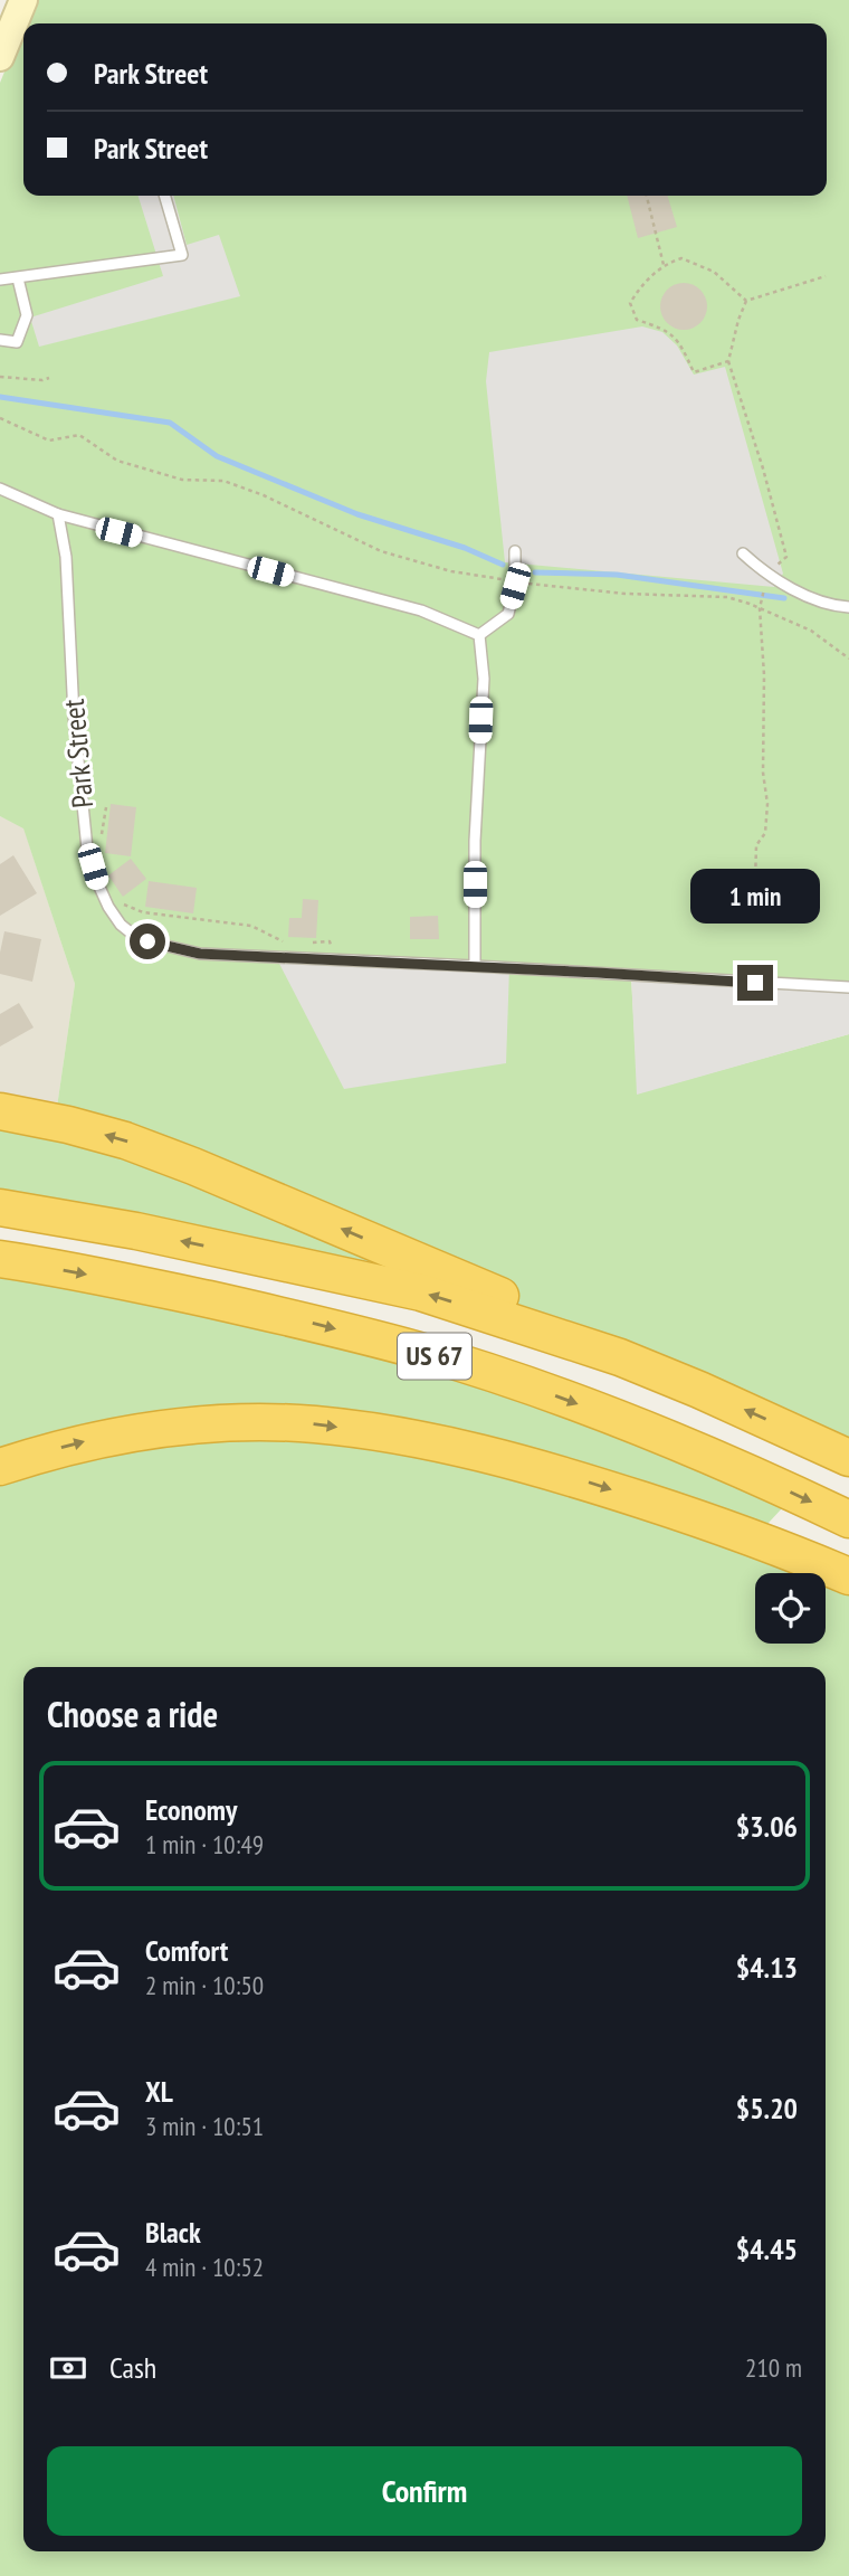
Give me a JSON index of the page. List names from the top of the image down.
{
  "streets": {
    "highway": ["US 67"],
    "lane": ["Park Street"]
  },
  "page": {
    "banner": ["Park Street", "Park Street"],
    "bubble": "1 min",
    "heading": "Choose a ride",
    "list": [
      {
        "name": "Economy",
        "note": "1 min · 10:49",
        "value": "$3.06"
      },
      {
        "name": "Comfort",
        "note": "2 min · 10:50",
        "value": "$4.13"
      },
      {
        "name": "XL",
        "note": "3 min · 10:51",
        "value": "$5.20"
      },
      {
        "name": "Black",
        "note": "4 min · 10:52",
        "value": "$4.45"
      }
    ],
    "pay": ["Cash", "210 m"],
    "buttons": "Confirm"
  }
}
